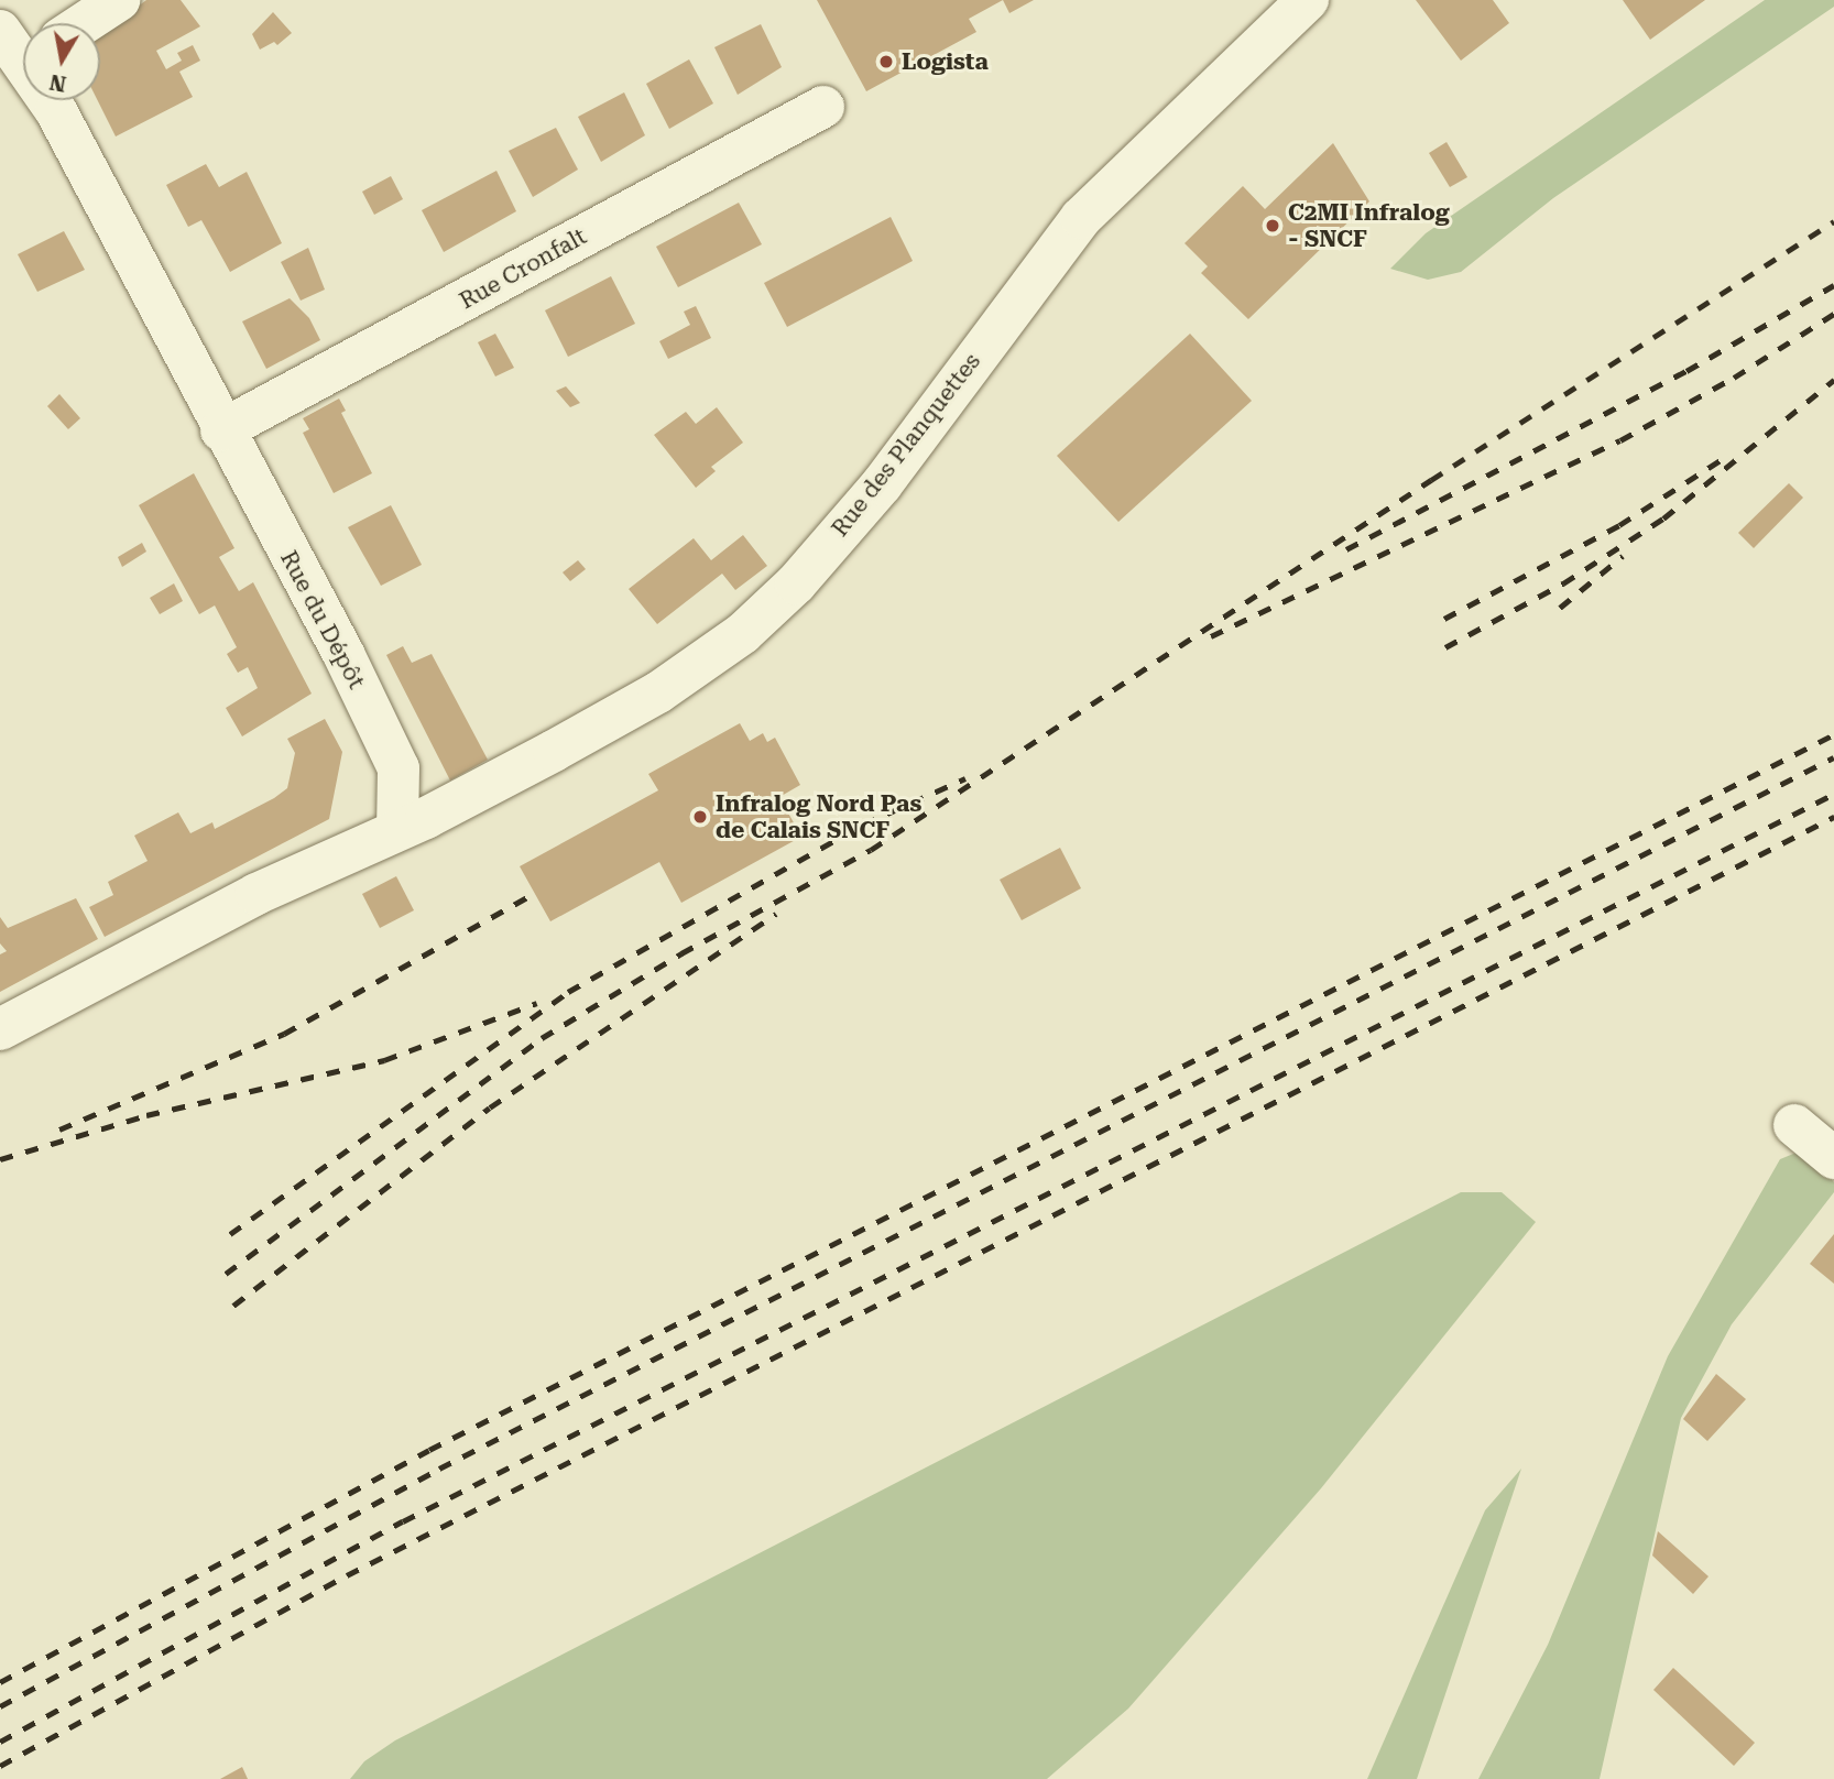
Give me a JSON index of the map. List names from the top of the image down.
{
  "streets": {
    "street": ["Rue Cronfalt", "Rue des Planquettes", "Rue du Dépôt"]
  },
  "crossings": [
    ["Rue Cronfalt", "Rue du Dépôt"],
    ["Rue des Planquettes", "Rue du Dépôt"]
  ],
  "places": ["Logista", "C2MI Infralog - SNCF", "Infralog Nord Pas de Calais SNCF"],
  "north": "bottom"
}
